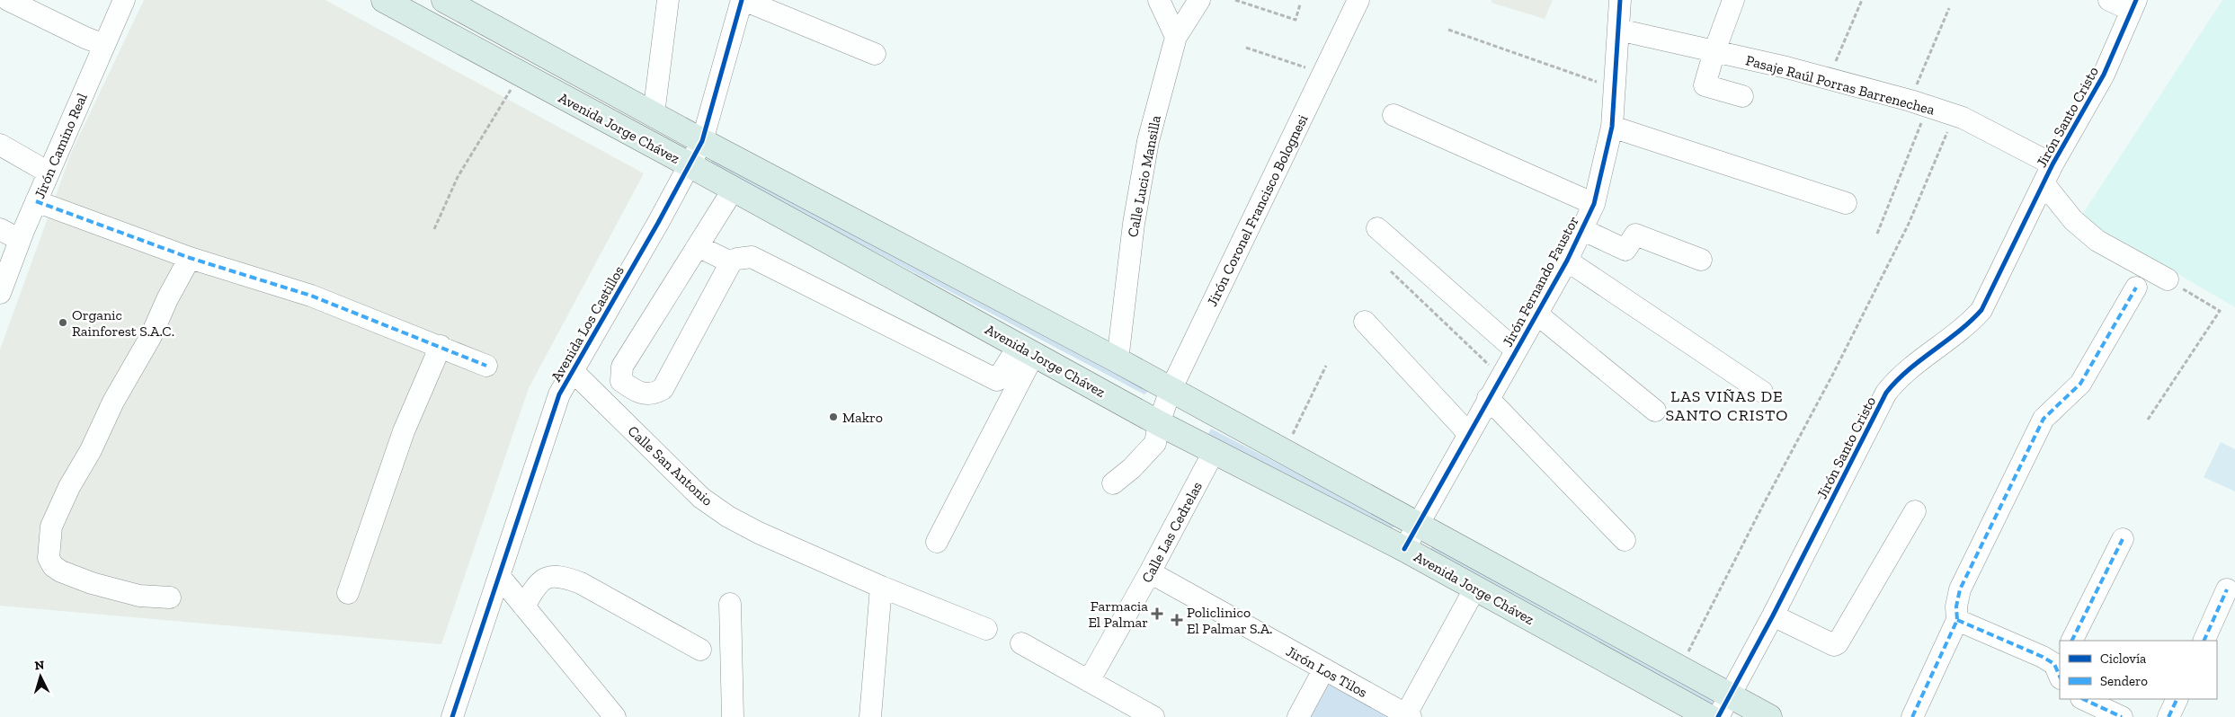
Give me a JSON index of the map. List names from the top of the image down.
{
  "streets": {
    "main road": ["Avenida Jorge Chávez"],
    "street": [
      "Pasaje Raúl Porras Barrenechea",
      "Jirón Santo Cristo",
      "Jirón Camino Real",
      "Calle Lucio Mansilla",
      "Jirón Coronel Francisco Bolognesi",
      "Jirón Fernando Faustor",
      "Avenida Los Castillos",
      "Calle San Antonio",
      "Calle Las Cedrelas",
      "Jirón Los Tilos"
    ]
  },
  "crossings": [
    ["Pasaje Raúl Porras Barrenechea", "Jirón Santo Cristo"],
    ["Pasaje Raúl Porras Barrenechea", "Jirón Fernando Faustor"],
    ["Jirón Santo Cristo", "Avenida Jorge Chávez"],
    ["Avenida Jorge Chávez", "Calle Lucio Mansilla"],
    ["Avenida Jorge Chávez", "Jirón Coronel Francisco Bolognesi"],
    ["Avenida Jorge Chávez", "Jirón Fernando Faustor"],
    ["Avenida Jorge Chávez", "Avenida Los Castillos"],
    ["Avenida Jorge Chávez", "Calle Las Cedrelas"],
    ["Avenida Los Castillos", "Calle San Antonio"],
    ["Calle Las Cedrelas", "Jirón Los Tilos"]
  ],
  "districts": ["LAS VIÑAS DE SANTO CRISTO"],
  "places": {
    "other": ["Organic Rainforest S.A.C.", "Makro"],
    "health": ["Farmacia El Palmar", "Policlinico El Palmar S.A."]
  },
  "legend": ["Ciclovía", "Sendero"],
  "north": "top"
}
